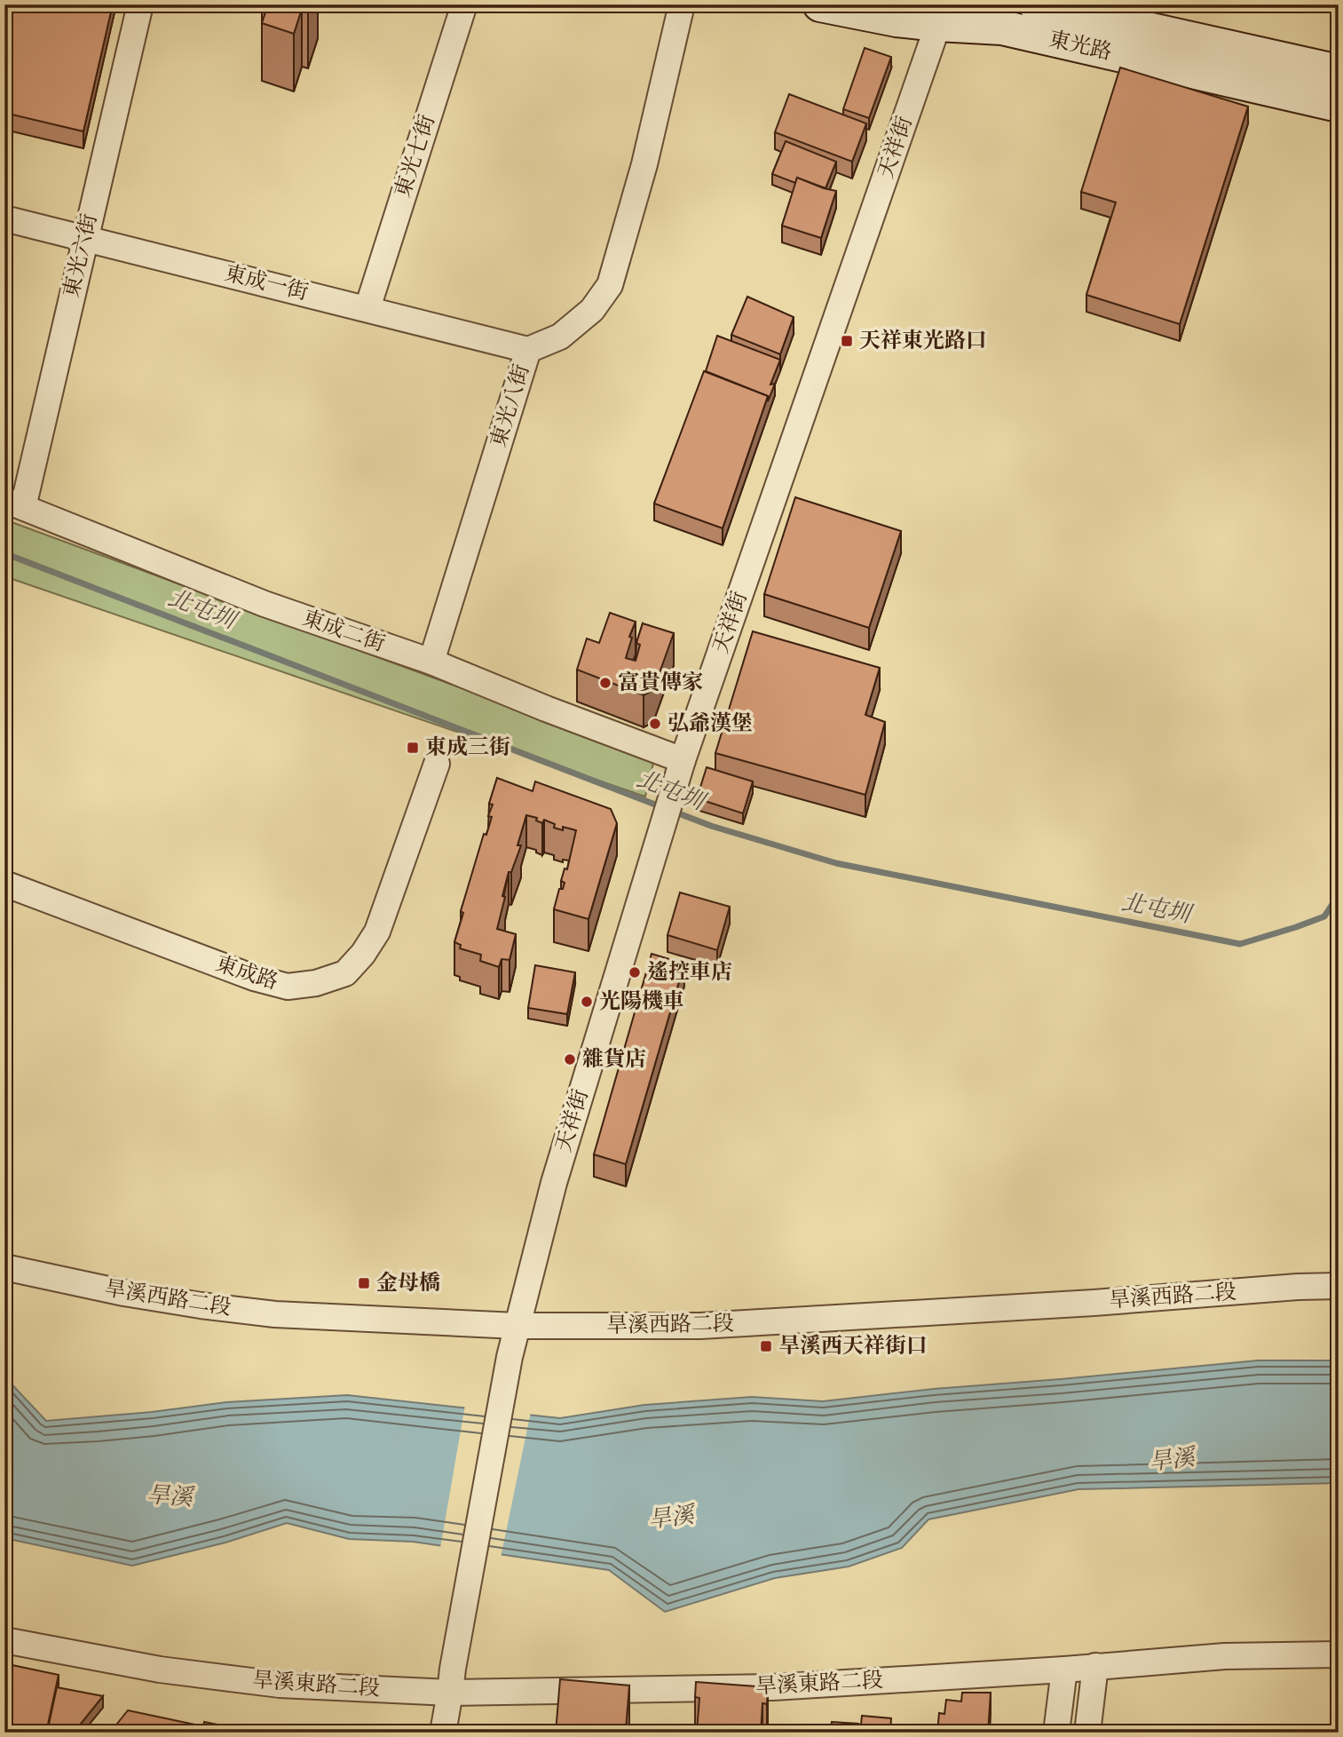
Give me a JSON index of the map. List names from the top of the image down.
{
  "streets": {
    "street": [
      "東光路",
      "天祥街",
      "東光七街",
      "東光六街",
      "東成一街",
      "東光八街",
      "東成二街",
      "東成路",
      "旱溪西路二段",
      "旱溪東路二段"
    ]
  },
  "crossings": [
    ["東光路", "天祥街"],
    ["天祥街", "東成二街"],
    ["天祥街", "旱溪西路二段"],
    ["天祥街", "旱溪東路二段"],
    ["東光七街", "東成一街"],
    ["東光六街", "東成一街"],
    ["東光六街", "東成二街"],
    ["東成一街", "東光八街"],
    ["東光八街", "東成二街"]
  ],
  "water": ["北屯圳", "旱溪"],
  "places": {
    "transit": [
      "天祥東光路口",
      "東成三街",
      "金母橋",
      "旱溪西天祥街口"
    ],
    "other": [
      "富貴傳家",
      "弘爺漢堡",
      "遙控車店",
      "光陽機車",
      "雜貨店"
    ]
  }
}
